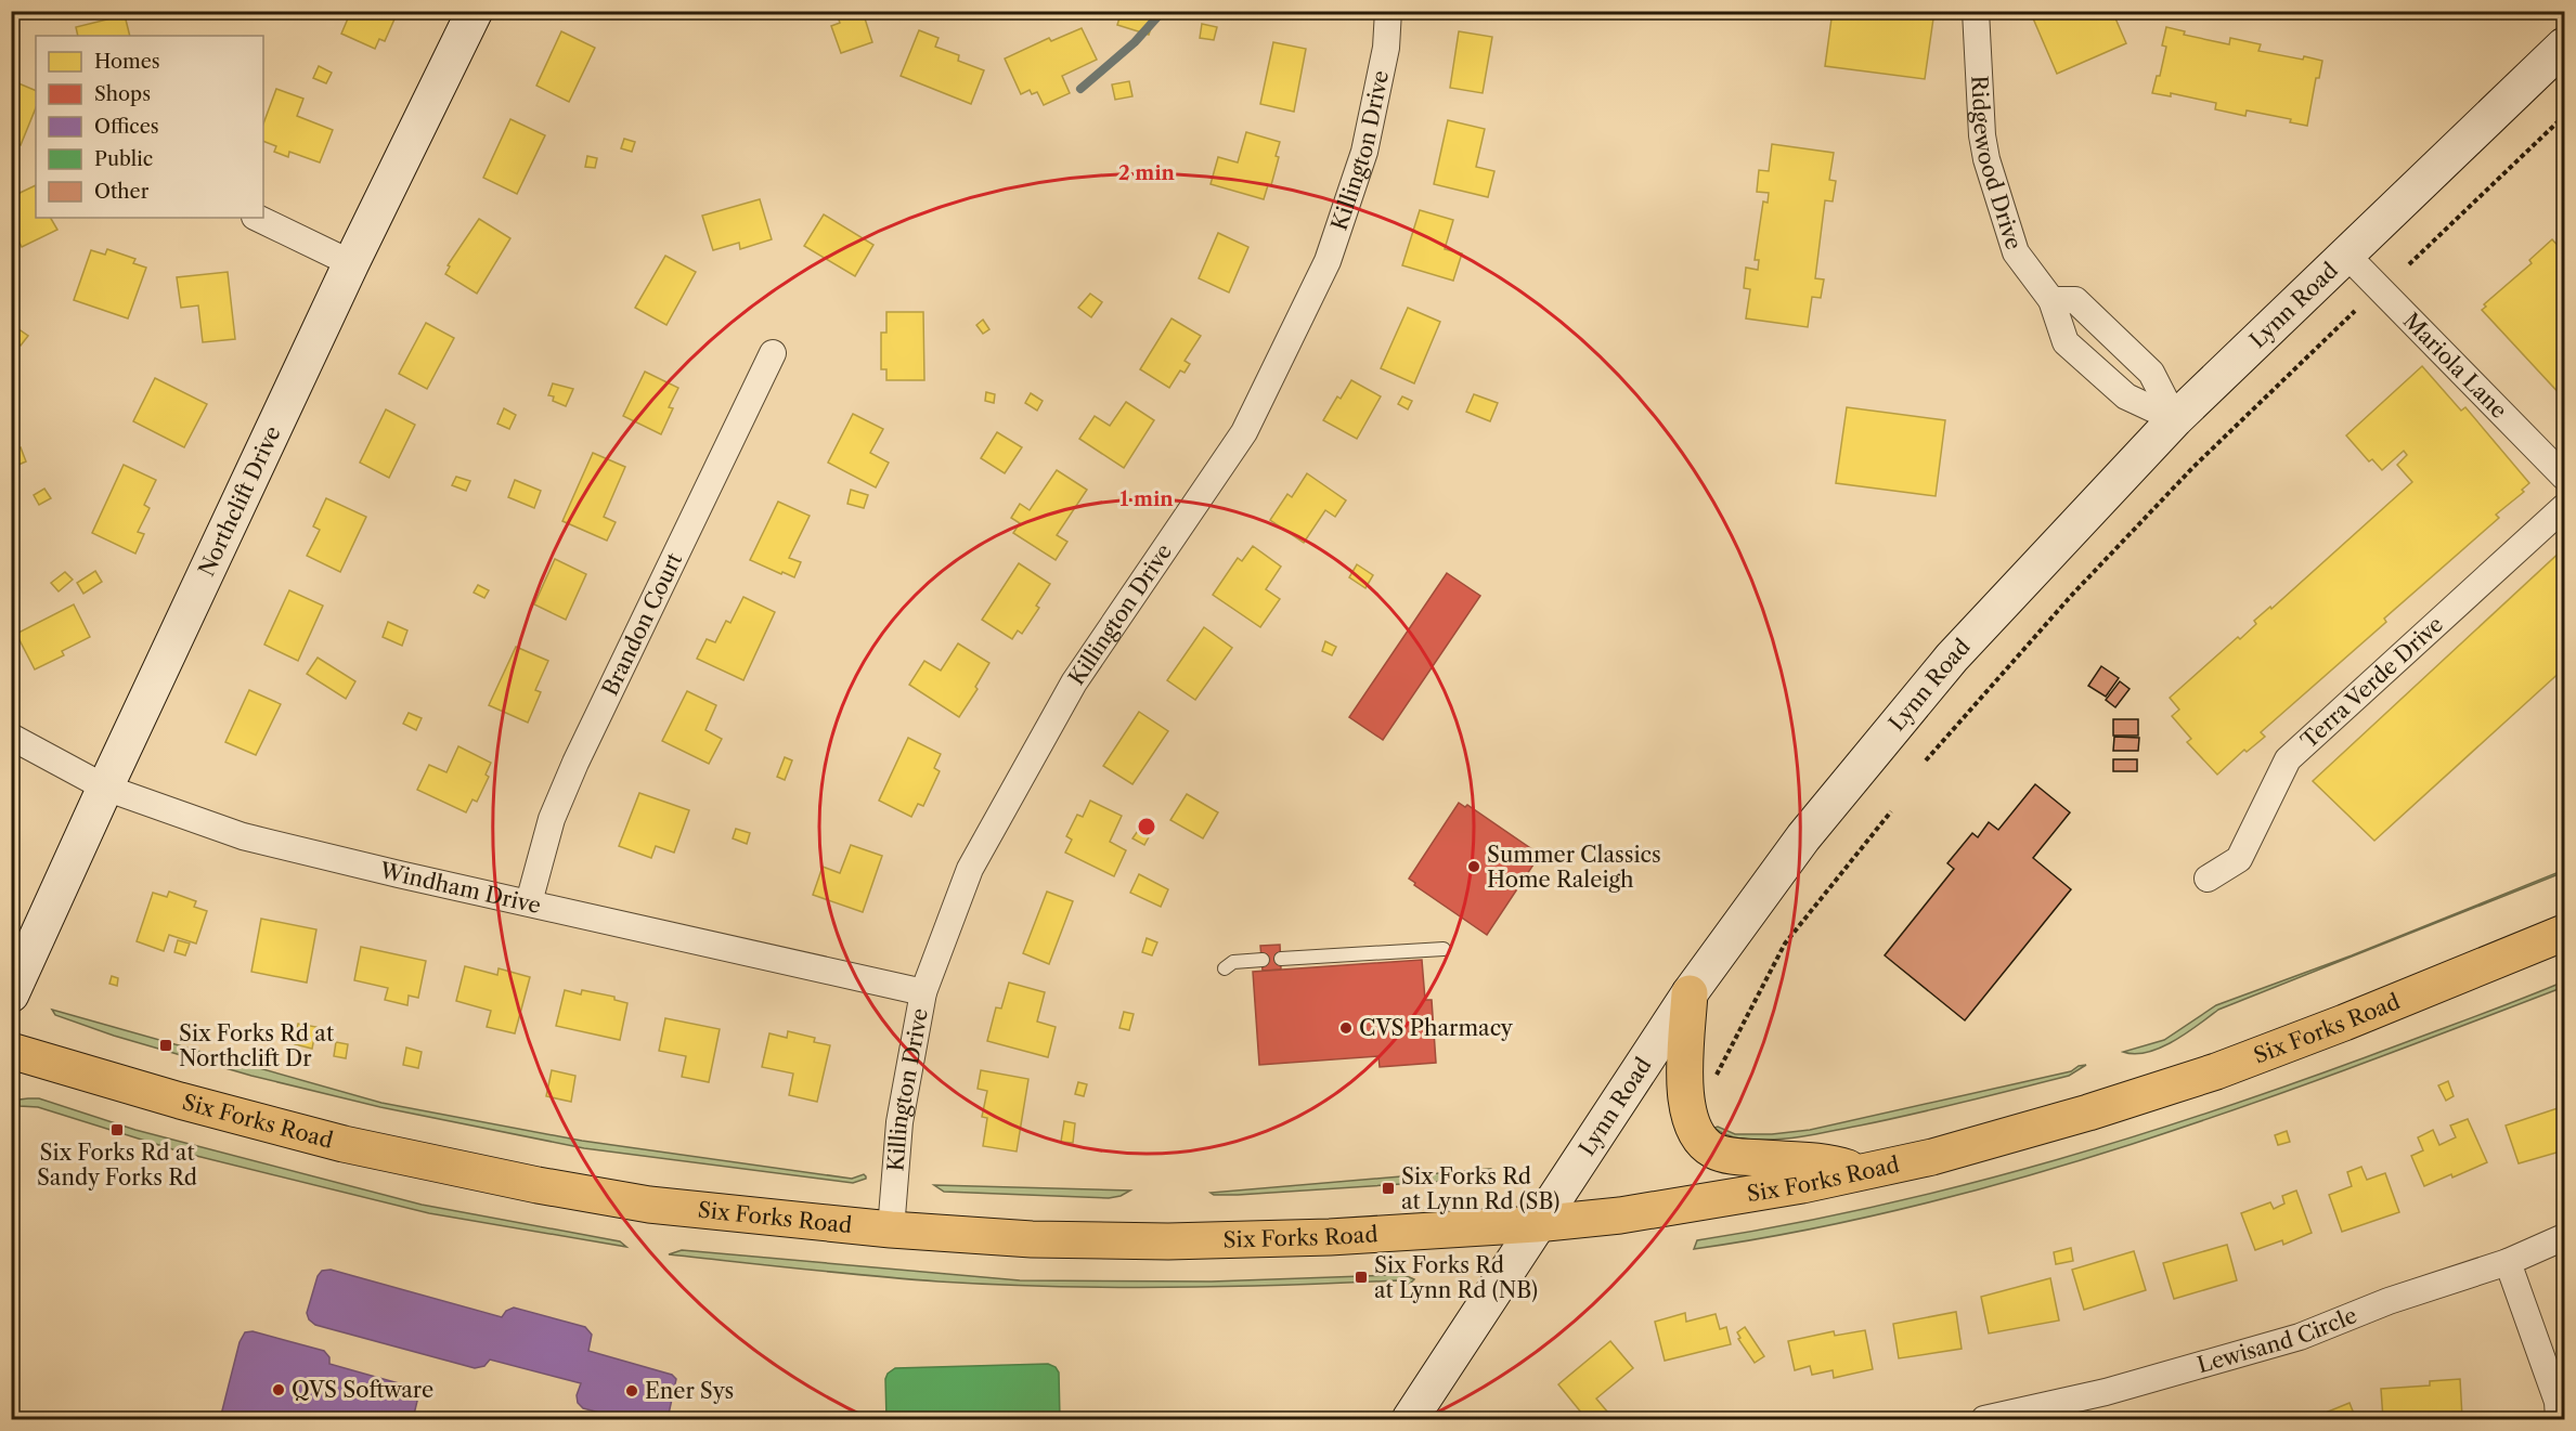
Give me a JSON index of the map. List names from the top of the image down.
{
  "streets": {
    "main road": ["Lynn Road", "Northclift Drive", "Six Forks Road"],
    "street": [
      "Killington Drive",
      "Ridgewood Drive",
      "Mariola Lane",
      "Brandon Court",
      "Terra Verde Drive",
      "Windham Drive",
      "Lewisand Circle"
    ]
  },
  "crossings": [
    ["Killington Drive", "Windham Drive"],
    ["Killington Drive", "Six Forks Road"],
    ["Ridgewood Drive", "Lynn Road"],
    ["Lynn Road", "Mariola Lane"],
    ["Lynn Road", "Six Forks Road"],
    ["Northclift Drive", "Windham Drive"],
    ["Brandon Court", "Windham Drive"]
  ],
  "places": {
    "other": [
      "Summer Classics Home Raleigh",
      "CVS Pharmacy",
      "QVS Software",
      "Ener Sys"
    ],
    "transit": [
      "Six Forks Rd at Northclift Dr",
      "Six Forks Rd at Sandy Forks Rd",
      "Six Forks Rd at Lynn Rd (SB)",
      "Six Forks Rd at Lynn Rd (NB)"
    ]
  },
  "legend": [
    "Homes",
    "Shops",
    "Offices",
    "Public",
    "Other"
  ],
  "rings": ["2 min", "1 min"]
}
